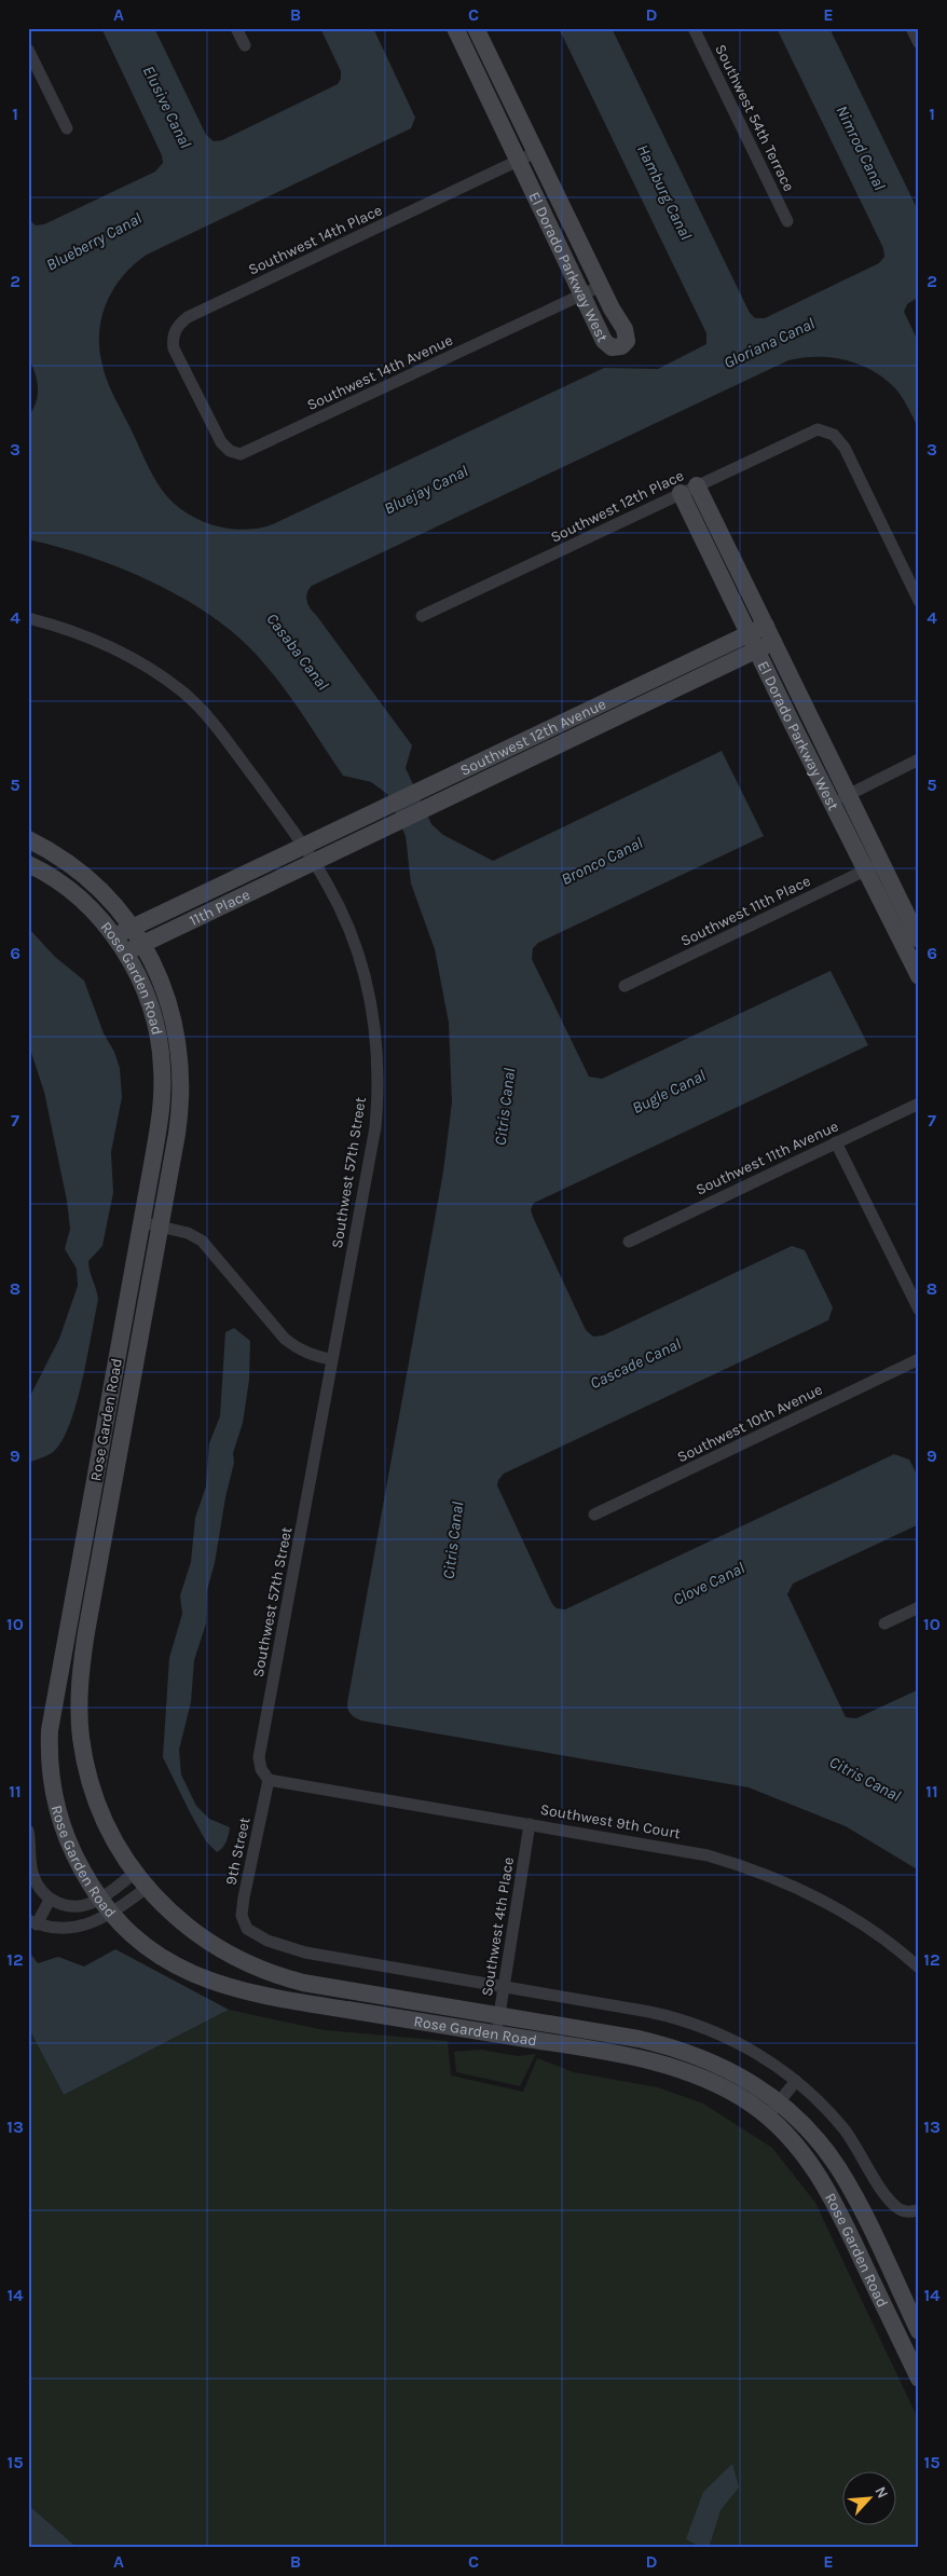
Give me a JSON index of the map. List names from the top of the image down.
{
  "streets": {
    "street": [
      "Southwest 54th Terrace",
      "Southwest 14th Place",
      "El Dorado Parkway West",
      "Southwest 14th Avenue",
      "Southwest 12th Place",
      "Southwest 12th Avenue",
      "11th Place",
      "Southwest 11th Place",
      "Rose Garden Road",
      "Southwest 11th Avenue",
      "Southwest 57th Street",
      "Southwest 10th Avenue",
      "Southwest 9th Court",
      "9th Street",
      "Southwest 4th Place"
    ]
  },
  "crossings": [
    ["Southwest 14th Place", "El Dorado Parkway West"],
    ["Southwest 14th Place", "Southwest 14th Avenue"],
    ["El Dorado Parkway West", "Southwest 14th Avenue"],
    ["El Dorado Parkway West", "Southwest 12th Place"],
    ["El Dorado Parkway West", "Southwest 12th Avenue"],
    ["El Dorado Parkway West", "Southwest 11th Place"],
    ["Southwest 12th Avenue", "11th Place"],
    ["Southwest 12th Avenue", "Southwest 57th Street"],
    ["11th Place", "Rose Garden Road"],
    ["11th Place", "Southwest 57th Street"],
    ["Rose Garden Road", "Southwest 4th Place"],
    ["Southwest 57th Street", "Southwest 9th Court"],
    ["Southwest 57th Street", "9th Street"],
    ["Southwest 9th Court", "9th Street"],
    ["Southwest 9th Court", "Southwest 4th Place"],
    ["9th Street", "Southwest 4th Place"]
  ],
  "water": [
    "Elusive Canal",
    "Nimrod Canal",
    "Hamburg Canal",
    "Blueberry Canal",
    "Gloriana Canal",
    "Bluejay Canal",
    "Casaba Canal",
    "Bronco Canal",
    "Bugle Canal",
    "Citris Canal",
    "Cascade Canal",
    "Clove Canal"
  ],
  "north": "top right",
  "grid": {
    "columns": [
      "A",
      "B",
      "C",
      "D",
      "E"
    ],
    "rows": [
      "1",
      "2",
      "3",
      "4",
      "5",
      "6",
      "7",
      "8",
      "9",
      "10",
      "11",
      "12",
      "13",
      "14",
      "15"
    ]
  }
}
